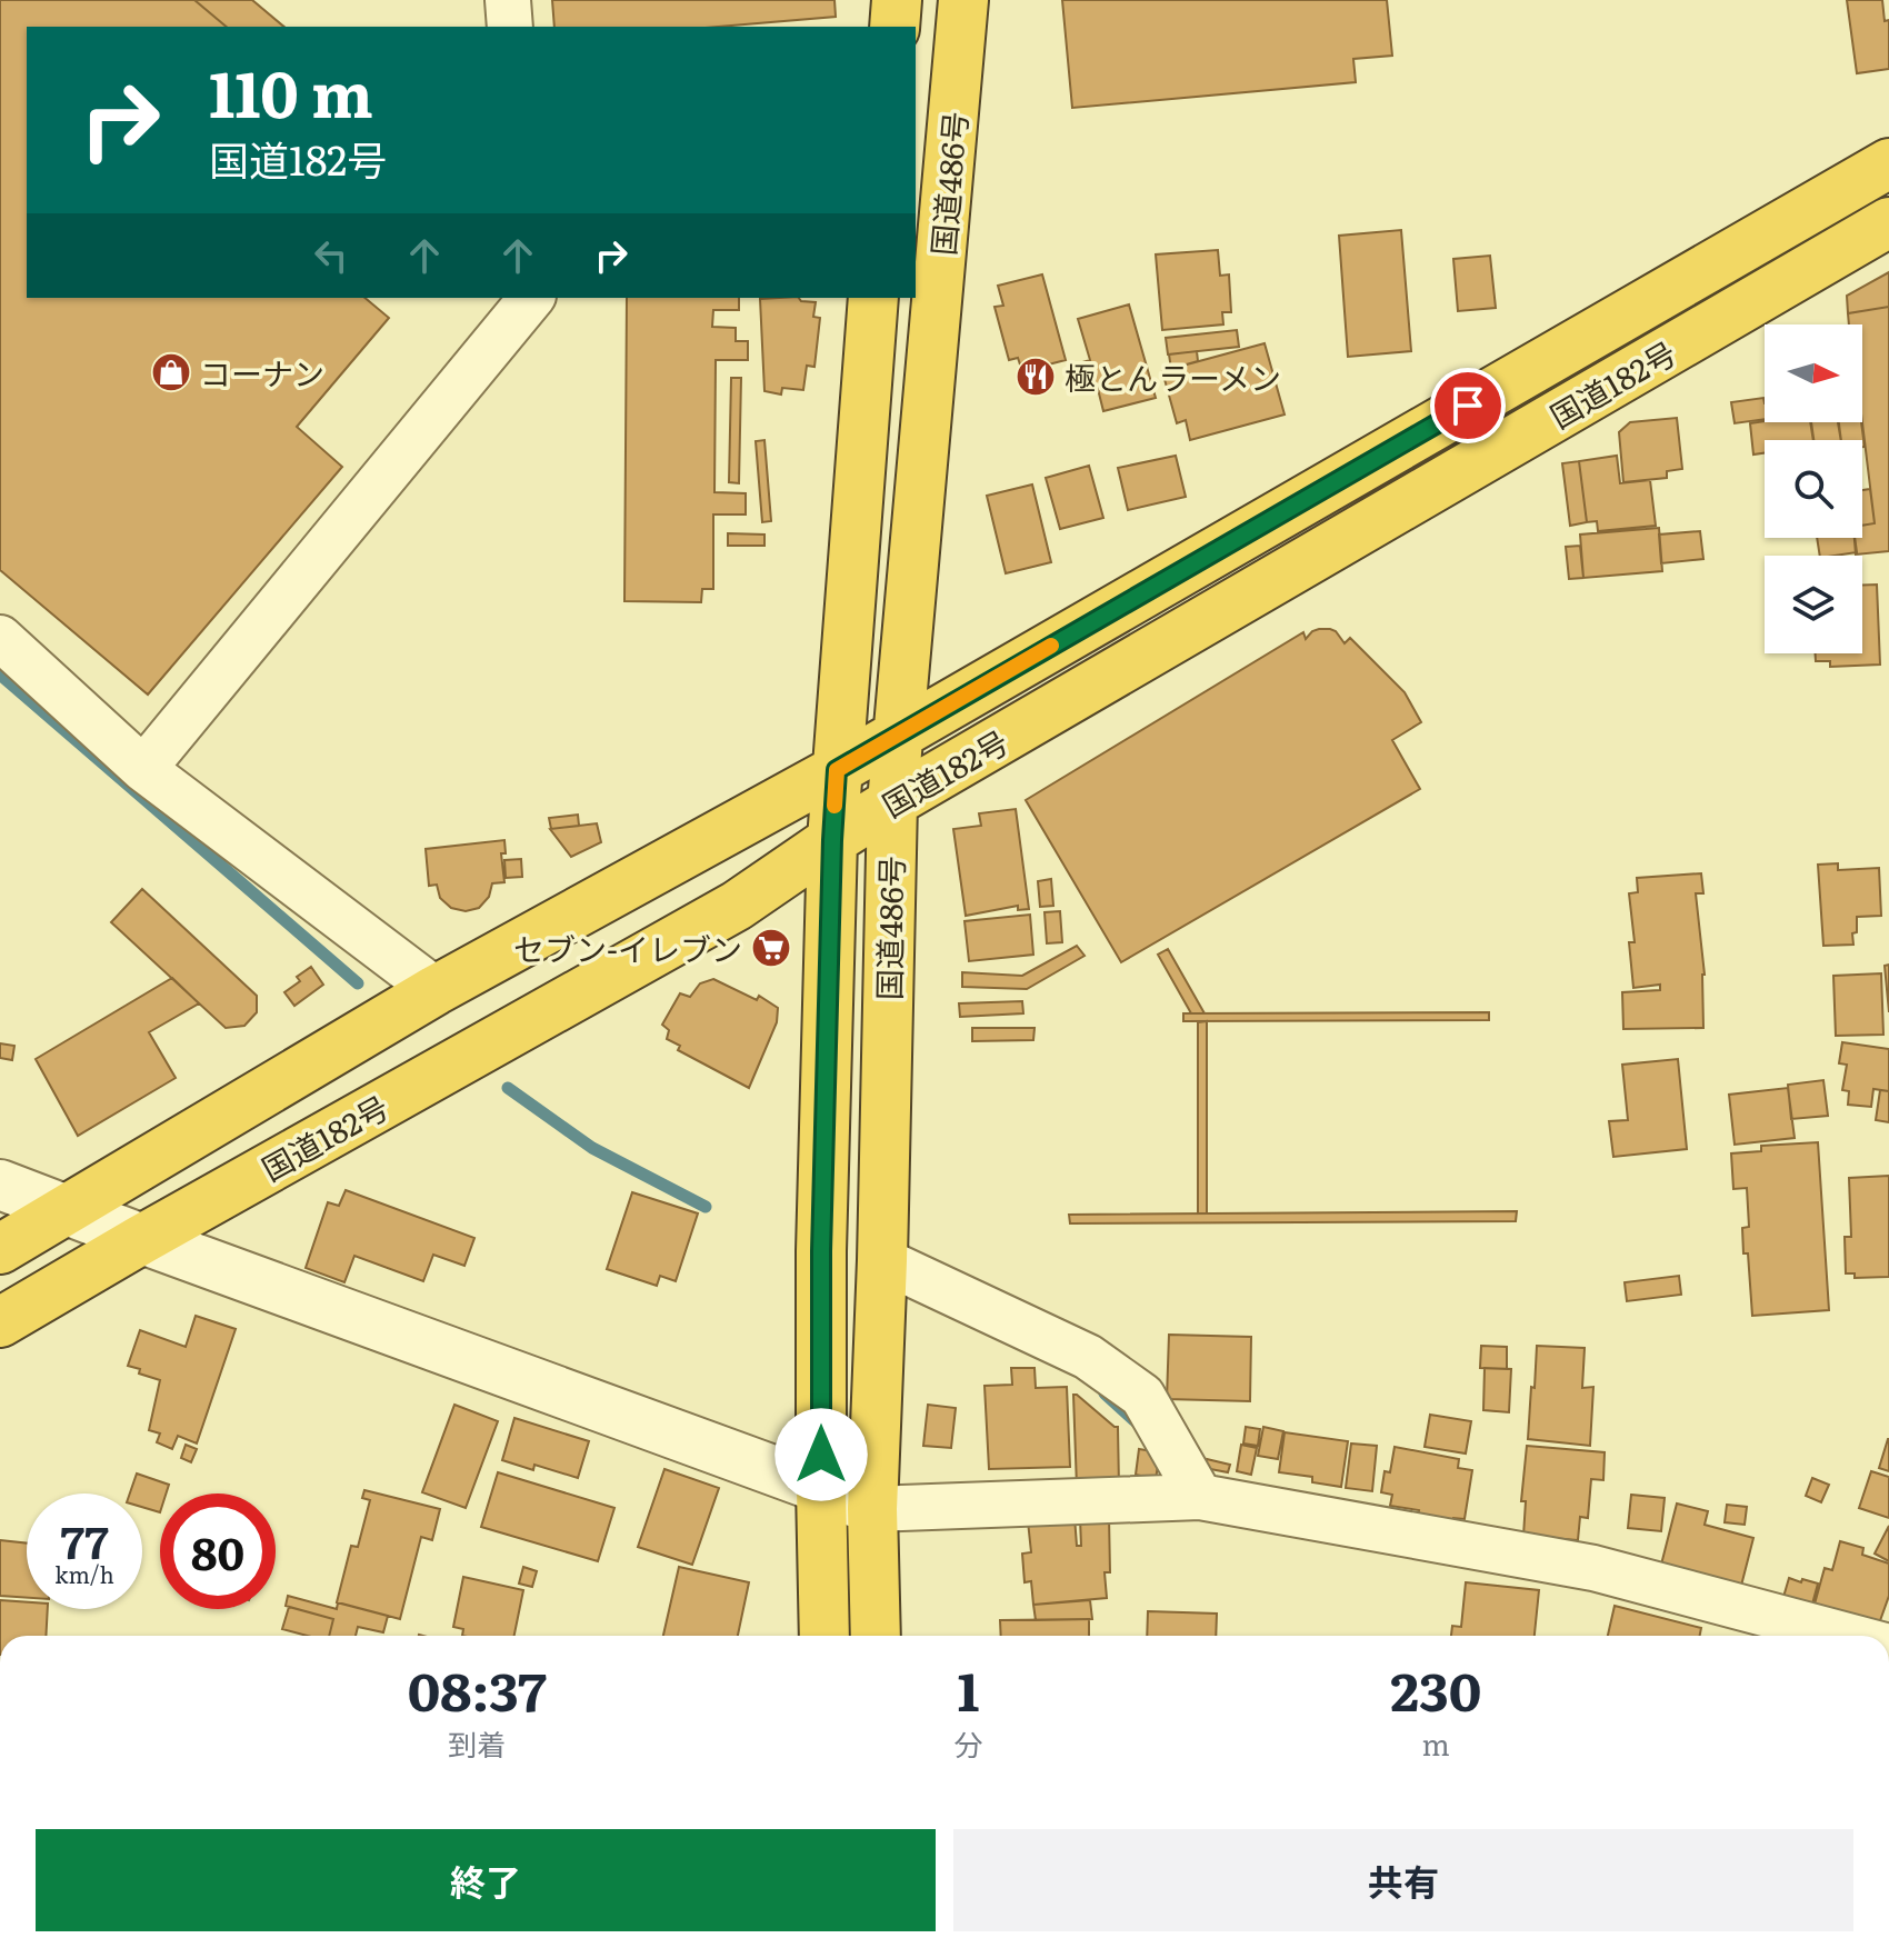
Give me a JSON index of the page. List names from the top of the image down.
{
  "streets": {
    "highway": ["国道486号", "国道182号"]
  },
  "crossings": [
    ["国道486号", "国道182号"]
  ],
  "places": {
    "shop": ["コーナン"],
    "restaurant": ["極とんラーメン"],
    "supermarket": ["セブン-イレブン"]
  },
  "north": "right",
  "page": {
    "turn": ["110 m", "国道182号"],
    "speed": "77 km/h",
    "limit": "80",
    "eta": [
      "08:37",
      "到着",
      "1",
      "分",
      "230",
      "m"
    ],
    "buttons": ["終了", "共有"]
  }
}
